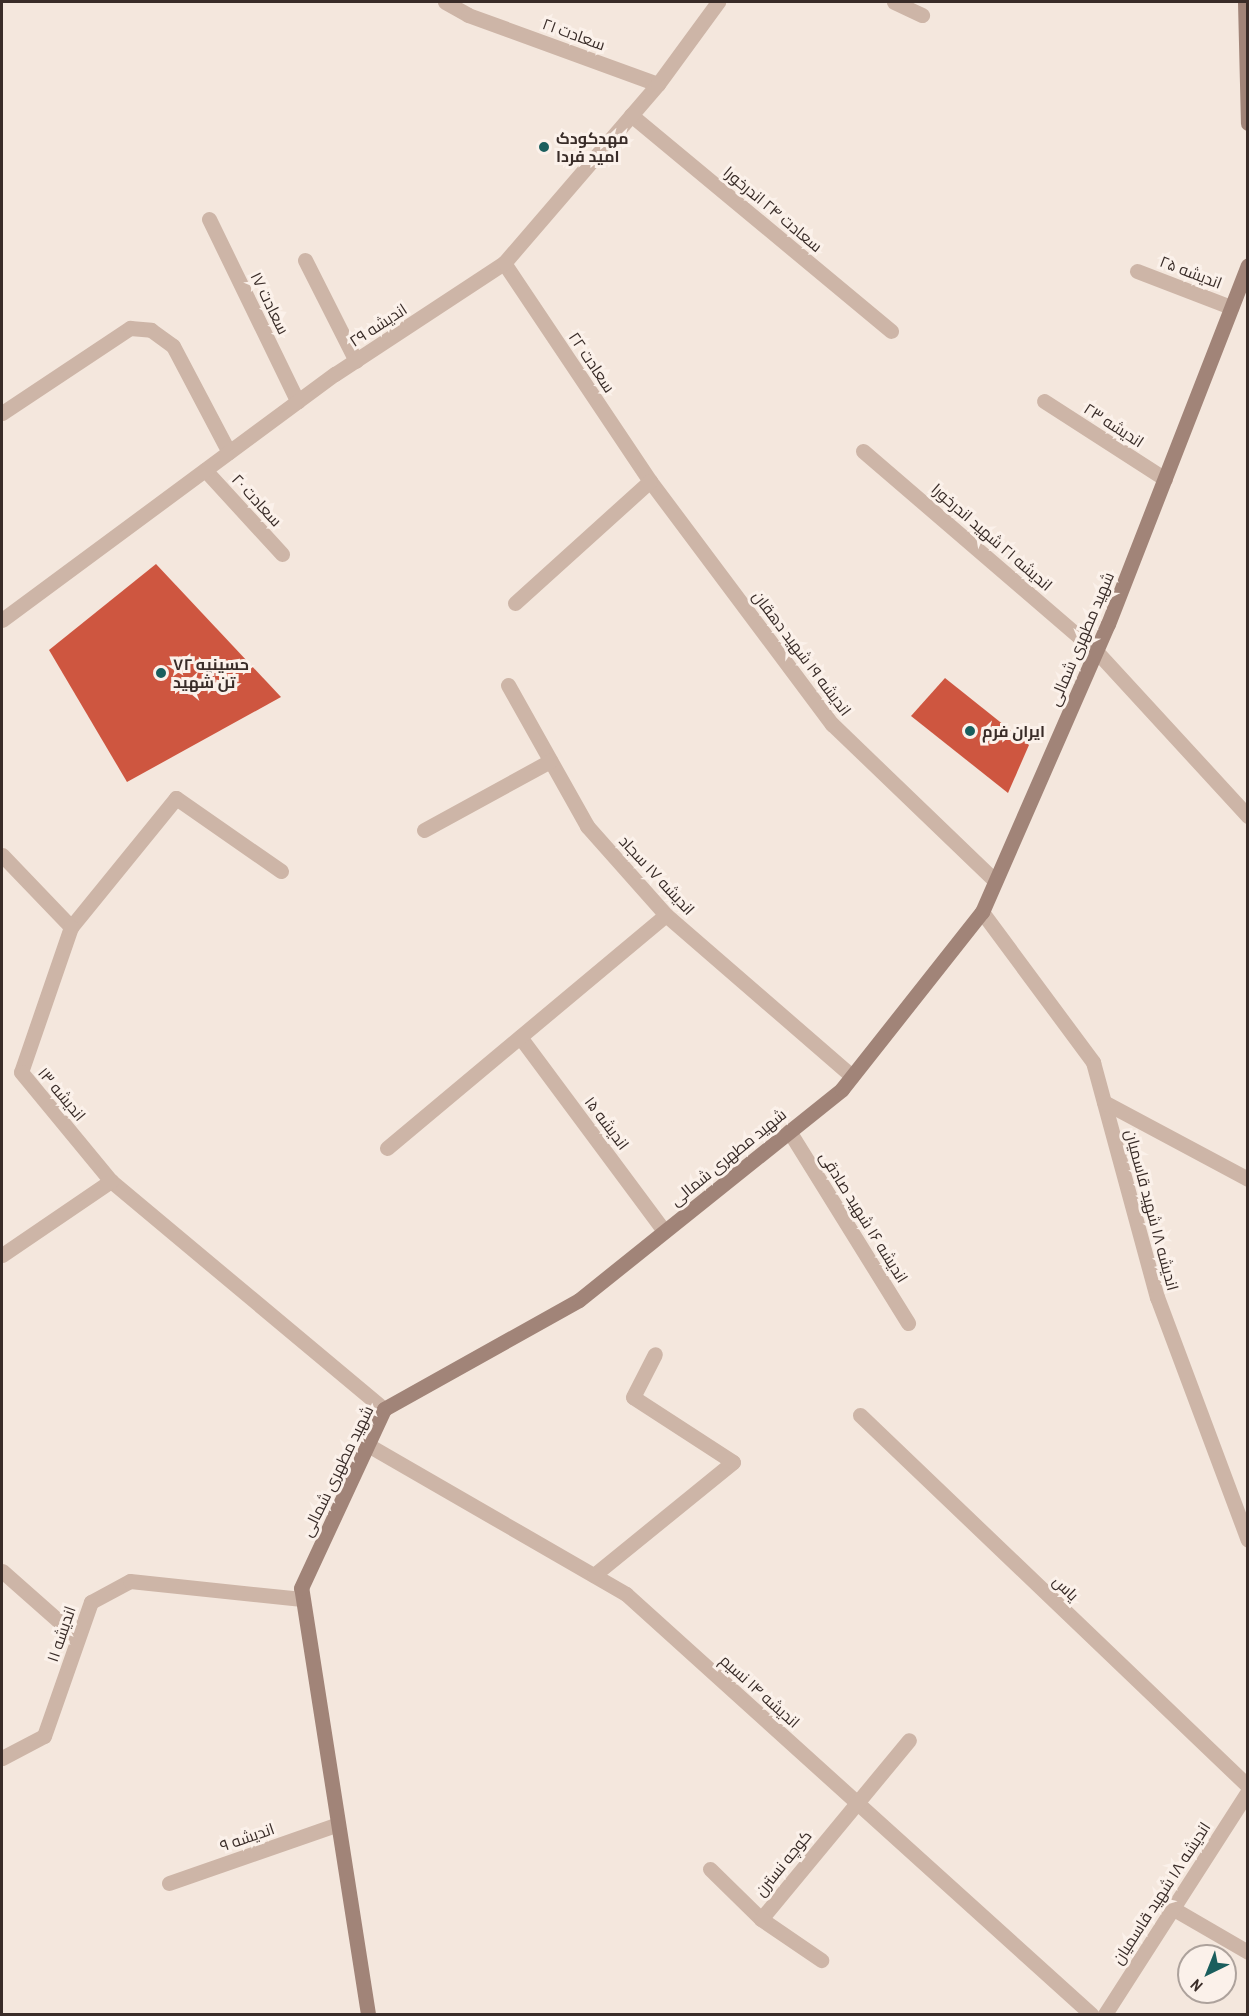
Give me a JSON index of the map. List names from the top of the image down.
{
  "streets": {
    "main road": ["شهید مطهری شمالی"],
    "street": [
      "سعادت ۲۱",
      "سعادت ۲۴ اندرخورا",
      "اندیشه ۲۵",
      "سعادت ۱۷",
      "اندیشه ۲۹",
      "سعادت ۲۲",
      "اندیشه ۲۳",
      "سعادت ۲۰",
      "اندیشه ۲۱ شهید اندرخورا",
      "اندیشه ۱۹ شهید دهقان",
      "اندیشه ۱۷ سجاد",
      "اندیشه ۱۳",
      "اندیشه ۱۵",
      "اندیشه ۱۸ شهید قاسمیان",
      "اندیشه ۱۶ شهید صادقی",
      "یاس",
      "اندیشه ۱۱",
      "اندیشه ۱۴ نسیم",
      "اندیشه ۹",
      "کوچه نسترن"
    ]
  },
  "crossings": [
    ["سعادت ۲۱", "اندیشه ۲۹"],
    ["سعادت ۲۴ اندرخورا", "اندیشه ۲۹"],
    ["اندیشه ۲۵", "شهید مطهری شمالی"],
    ["سعادت ۱۷", "اندیشه ۲۹"],
    ["اندیشه ۲۹", "سعادت ۲۲"],
    ["اندیشه ۲۹", "سعادت ۲۰"],
    ["سعادت ۲۲", "اندیشه ۱۹ شهید دهقان"],
    ["اندیشه ۲۳", "شهید مطهری شمالی"],
    ["اندیشه ۲۱ شهید اندرخورا", "شهید مطهری شمالی"],
    ["شهید مطهری شمالی", "اندیشه ۱۹ شهید دهقان"],
    ["شهید مطهری شمالی", "اندیشه ۱۷ سجاد"],
    ["شهید مطهری شمالی", "اندیشه ۱۳"],
    ["شهید مطهری شمالی", "اندیشه ۱۵"],
    ["شهید مطهری شمالی", "اندیشه ۱۸ شهید قاسمیان"],
    ["شهید مطهری شمالی", "اندیشه ۱۶ شهید صادقی"],
    ["شهید مطهری شمالی", "اندیشه ۱۱"],
    ["شهید مطهری شمالی", "اندیشه ۱۴ نسیم"],
    ["شهید مطهری شمالی", "اندیشه ۹"],
    ["اندیشه ۱۴ نسیم", "کوچه نسترن"]
  ],
  "places": ["مهدکودک امید فردا", "حسینیه ۷۲ تن شهید", "ایران فرم"],
  "north": "bottom left"
}
